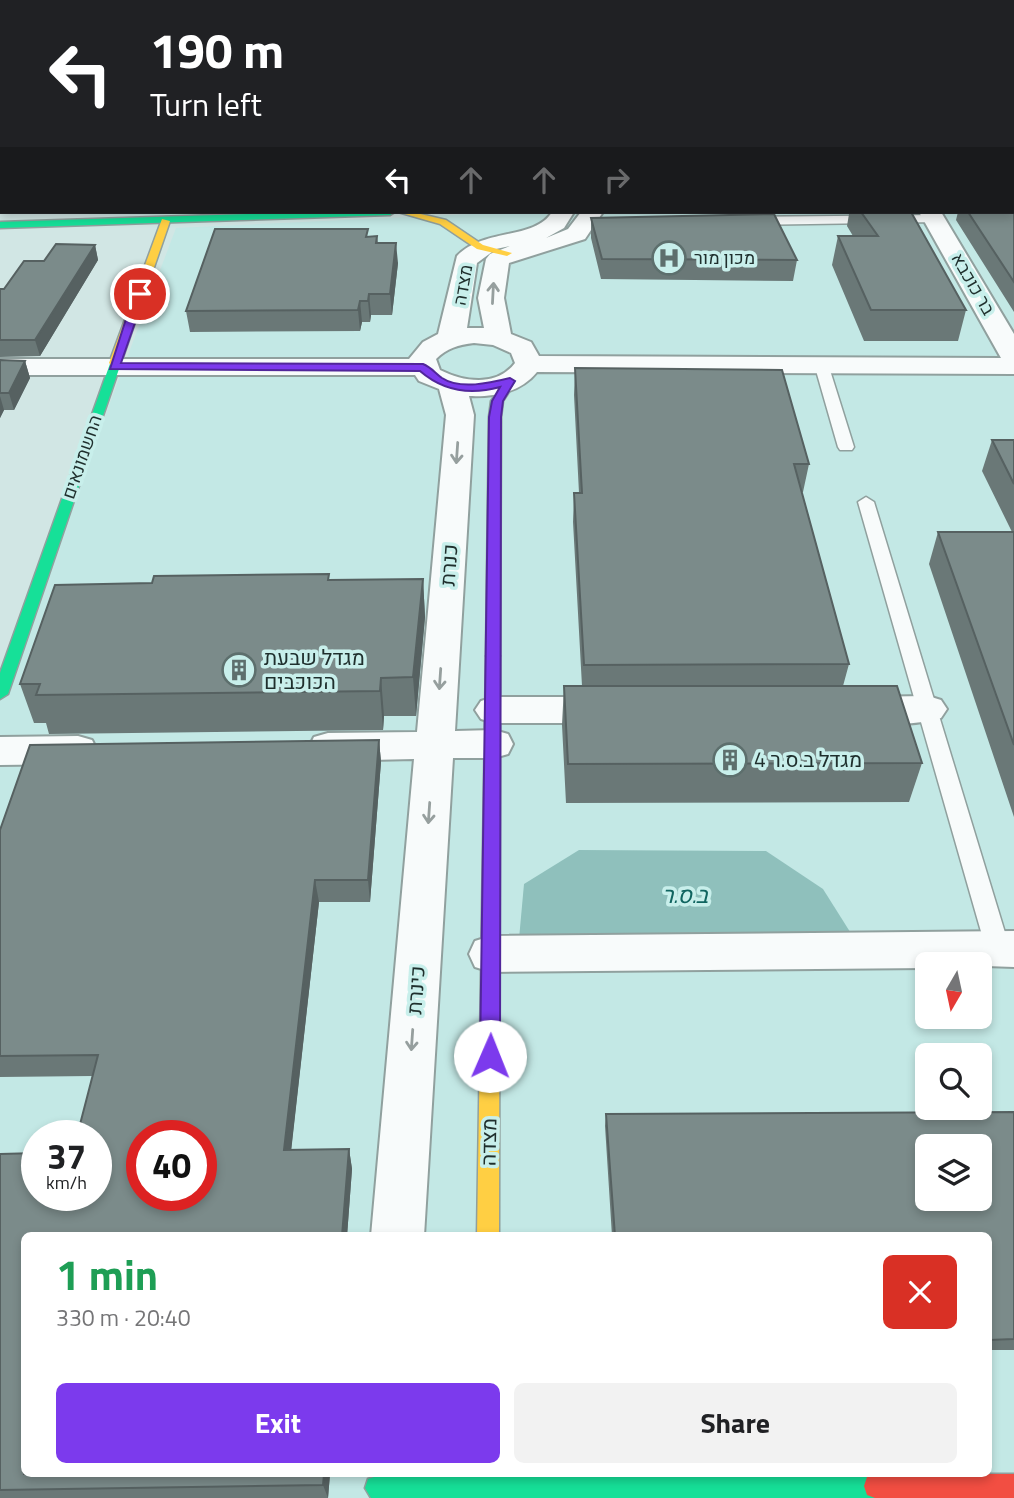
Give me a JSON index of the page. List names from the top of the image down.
{
  "streets": {
    "street": [
      "בר כוכבא",
      "מצדה",
      "החשמונאים",
      "כנרת",
      "כינרת"
    ]
  },
  "crossings": [
    ["כנרת", "כינרת"]
  ],
  "one_way": ["כנרת", "כינרת"],
  "water": ["ב.ס.ר"],
  "places": {
    "hospital": ["מכון מור"],
    "building": ["מגדל שבעת הכוכבים", "מגדל ב.ס.ר 4"]
  },
  "north": "bottom",
  "page": {
    "turn": ["190 m", "Turn left"],
    "speed": "37 km/h",
    "limit": "40",
    "heading": ["1 min", "330 m · 20:40"],
    "buttons": ["Exit", "Share"]
  }
}
